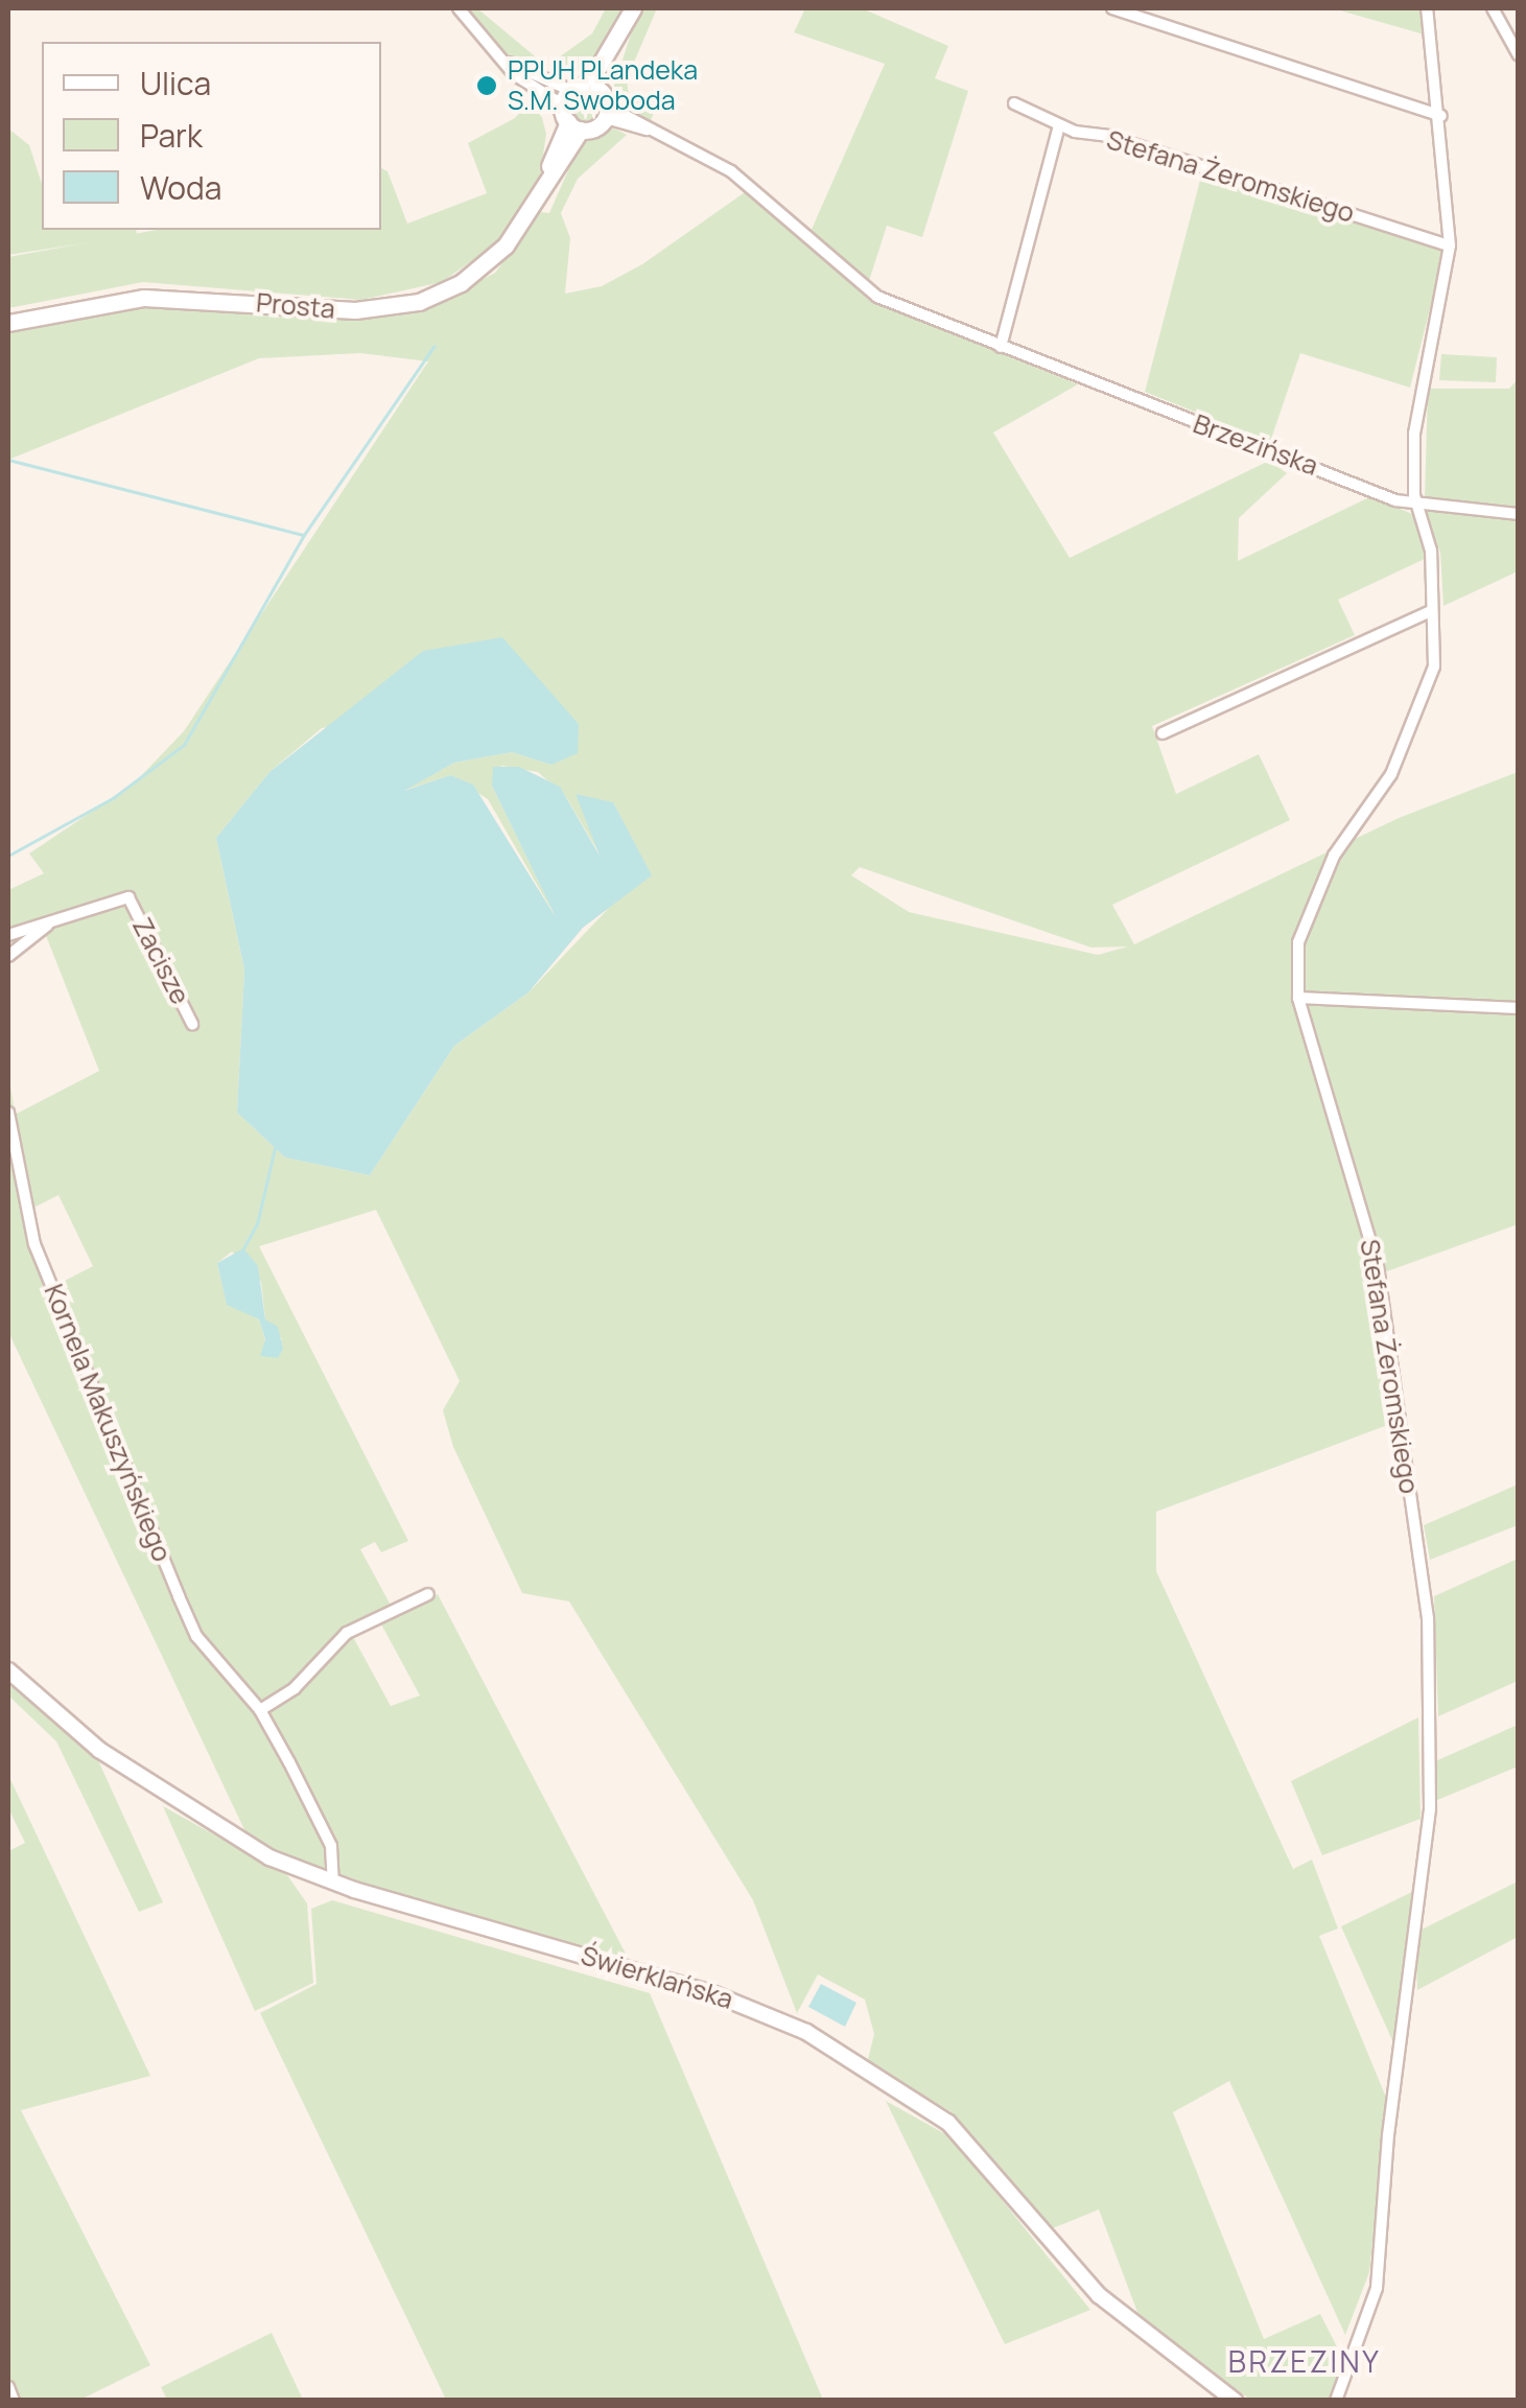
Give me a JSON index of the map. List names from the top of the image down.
{
  "streets": {
    "main road": ["Prosta"],
    "street": [
      "Stefana Żeromskiego",
      "Brzezińska",
      "Zacisze",
      "Kornela Makuszyńskiego",
      "Świerklańska"
    ]
  },
  "crossings": [
    ["Stefana Żeromskiego", "Brzezińska"],
    ["Kornela Makuszyńskiego", "Świerklańska"]
  ],
  "districts": ["BRZEZINY"],
  "places": ["PPUH PLandeka S.M. Swoboda"],
  "legend": ["Ulica", "Park", "Woda"]
}
